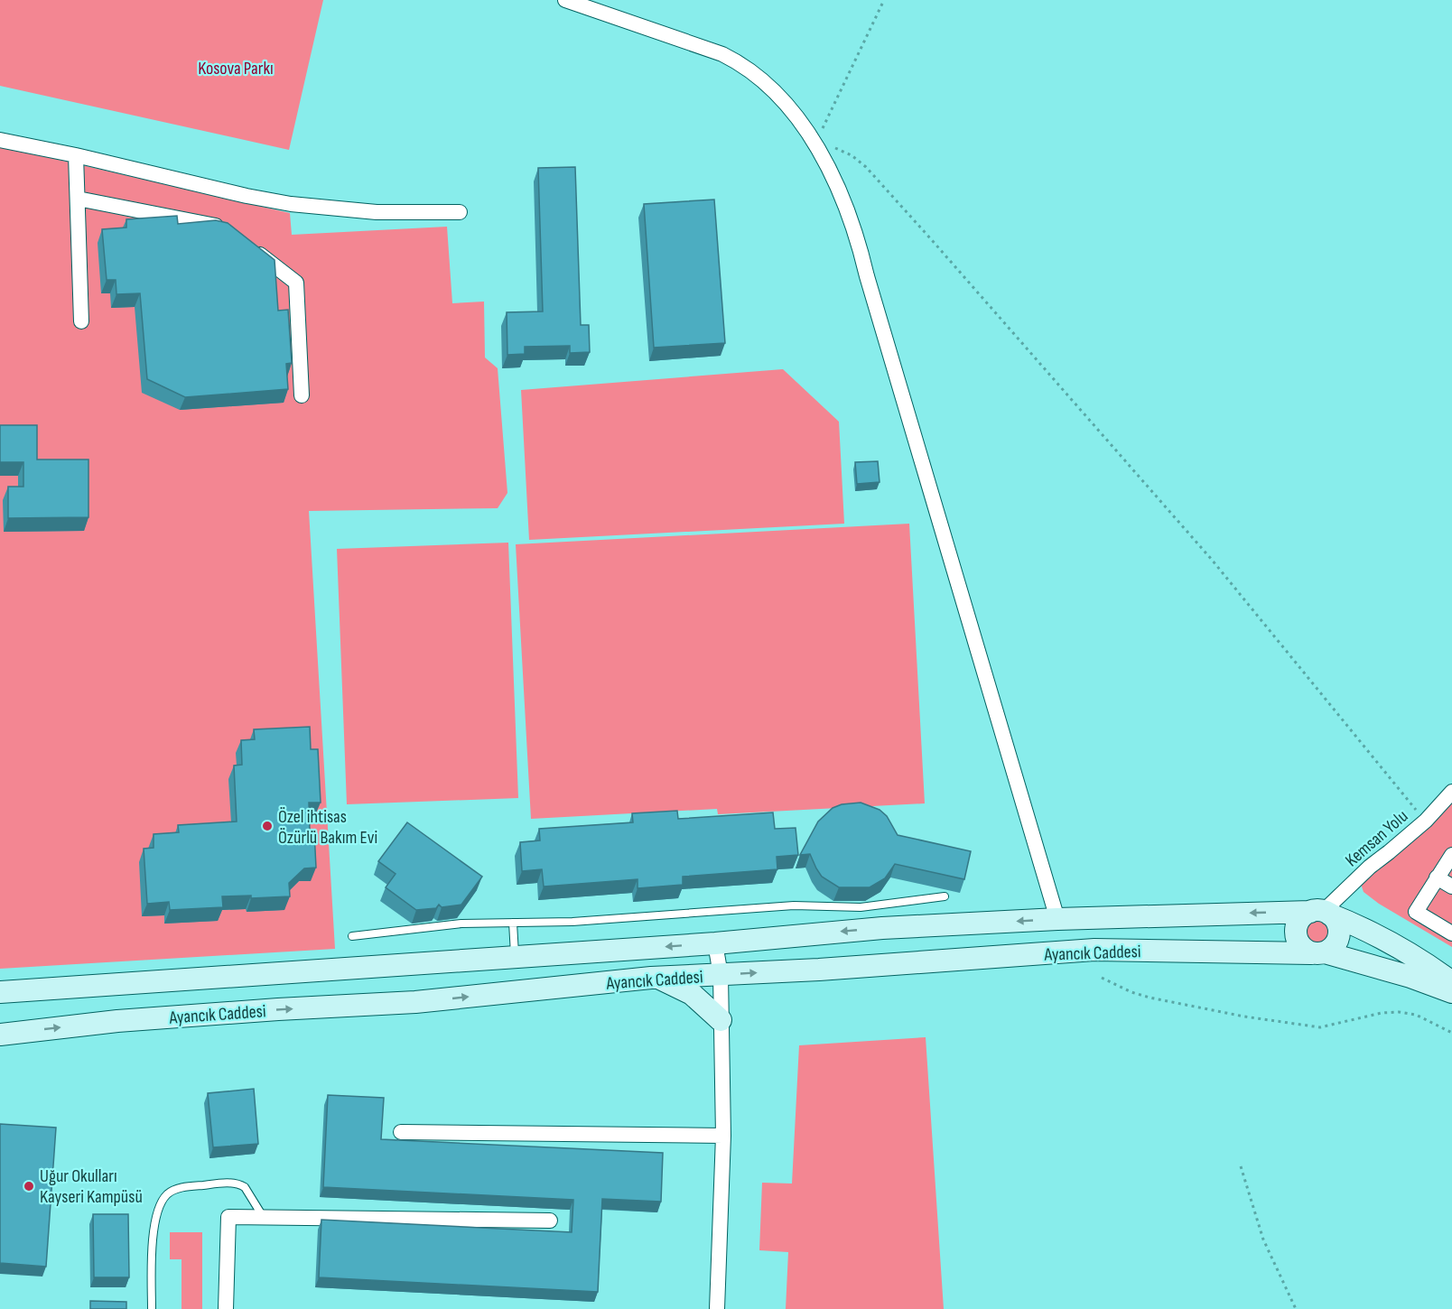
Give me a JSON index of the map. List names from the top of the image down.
{
  "streets": {
    "street": ["Kemsan Yolu", "Ayancık Caddesi"]
  },
  "crossings": [
    ["Kemsan Yolu", "Ayancık Caddesi"]
  ],
  "parks": ["Kosova Parkı"],
  "places": ["Özel ihtisas Özürlü Bakım Evi", "Uğur Okulları Kayseri Kampüsü"]
}
